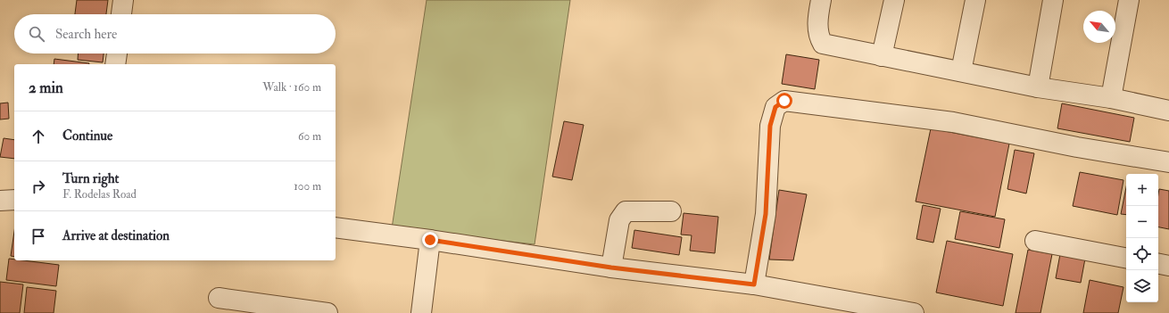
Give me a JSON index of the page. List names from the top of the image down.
{
  "north": "top left",
  "page": {
    "search": "Search here",
    "heading": ["2 min", "Walk · 160 m"],
    "list": [
      ["Continue", "60 m"],
      ["Turn right", "F. Rodelas Road", "100 m"],
      "Arrive at destination"
    ],
    "map_buttons": ["+", "−"]
  }
}
